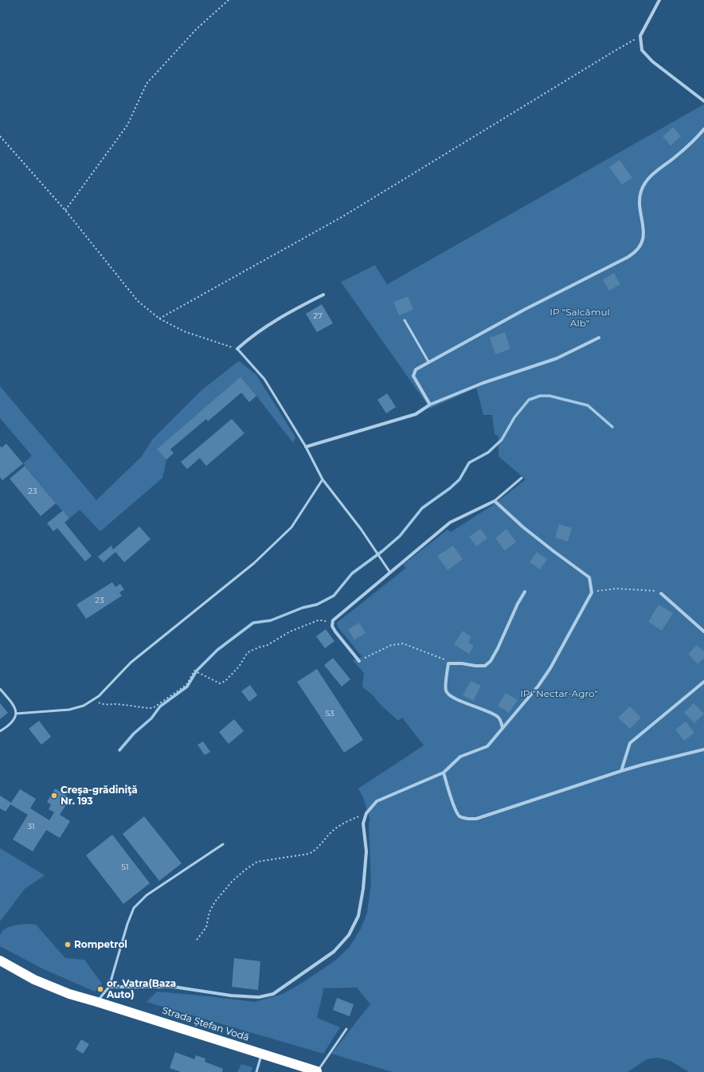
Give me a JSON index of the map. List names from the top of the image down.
{
  "streets": {
    "highway": ["Strada Ștefan Vodă"]
  },
  "parks": ["IP \"Salcâmul Alb\"", "IP \"Nectar-Agro\""],
  "places": ["Creşa-grădiniţă Nr. 193", "Rompetrol", "or. Vatra(Baza Auto)"],
  "house_numbers": [
    "27",
    "23",
    "23",
    "53",
    "31",
    "51"
  ]
}
